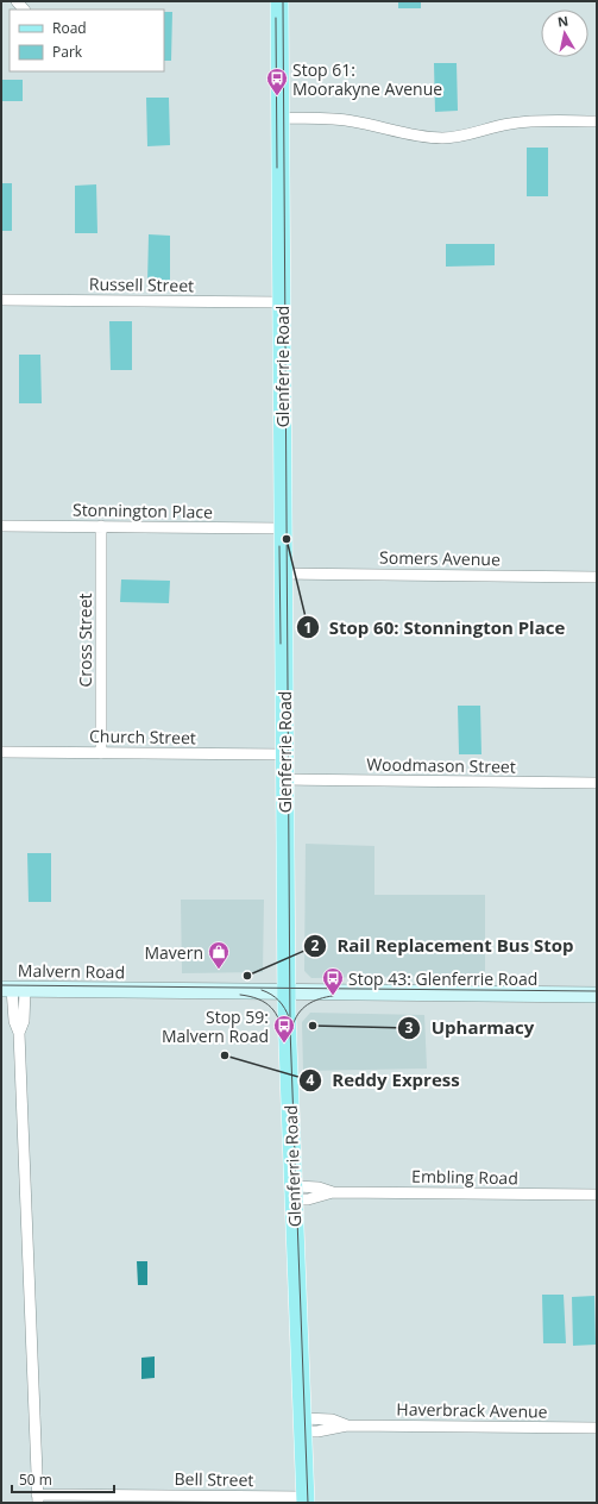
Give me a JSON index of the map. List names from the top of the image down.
{
  "streets": {
    "main road": ["Glenferrie Road", "Malvern Road"],
    "street": [
      "Russell Street",
      "Stonnington Place",
      "Somers Avenue",
      "Cross Street",
      "Church Street",
      "Woodmason Street",
      "Embling Road",
      "Haverbrack Avenue",
      "Bell Street"
    ]
  },
  "crossings": [
    ["Russell Street", "Glenferrie Road"],
    ["Glenferrie Road", "Stonnington Place"],
    ["Glenferrie Road", "Somers Avenue"],
    ["Glenferrie Road", "Church Street"],
    ["Glenferrie Road", "Woodmason Street"],
    ["Glenferrie Road", "Malvern Road"],
    ["Glenferrie Road", "Embling Road"],
    ["Glenferrie Road", "Haverbrack Avenue"],
    ["Glenferrie Road", "Bell Street"],
    ["Stonnington Place", "Cross Street"],
    ["Cross Street", "Church Street"]
  ],
  "places": {
    "bus stop": ["Stop 61: Moorakyne Avenue", "Stop 43: Glenferrie Road", "Stop 59: Malvern Road"],
    "other": [
      "Stop 60: Stonnington Place",
      "Rail Replacement Bus Stop",
      "Upharmacy",
      "Reddy Express"
    ],
    "shop": ["Mavern"]
  },
  "legend": ["Road", "Park"],
  "scale_bar": "50 m",
  "north": "top"
}
